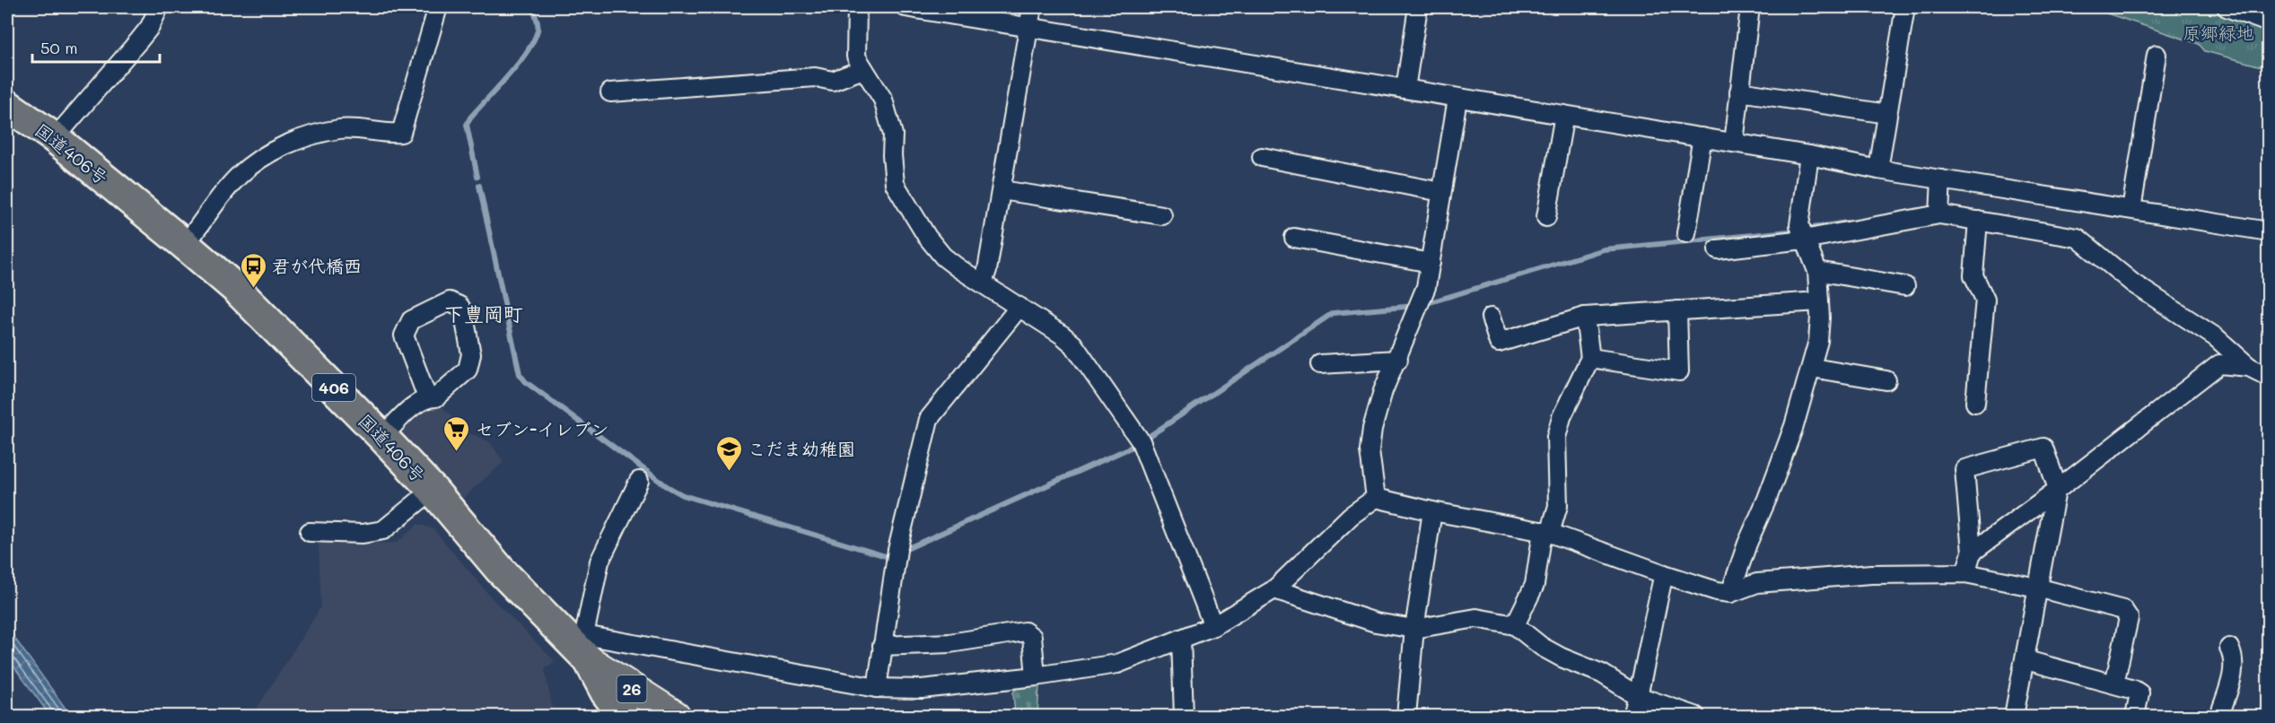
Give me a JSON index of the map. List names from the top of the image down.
{
  "streets": {
    "highway": ["国道406号", "406"],
    "main road": ["26"]
  },
  "crossings": [
    ["国道406号", "26"]
  ],
  "districts": ["下豊岡町"],
  "parks": ["原郷緑地"],
  "places": {
    "bus stop": ["君が代橋西"],
    "supermarket": ["セブン-イレブン"],
    "school or university": ["こだま幼稚園"]
  },
  "scale_bar": "50 m"
}
